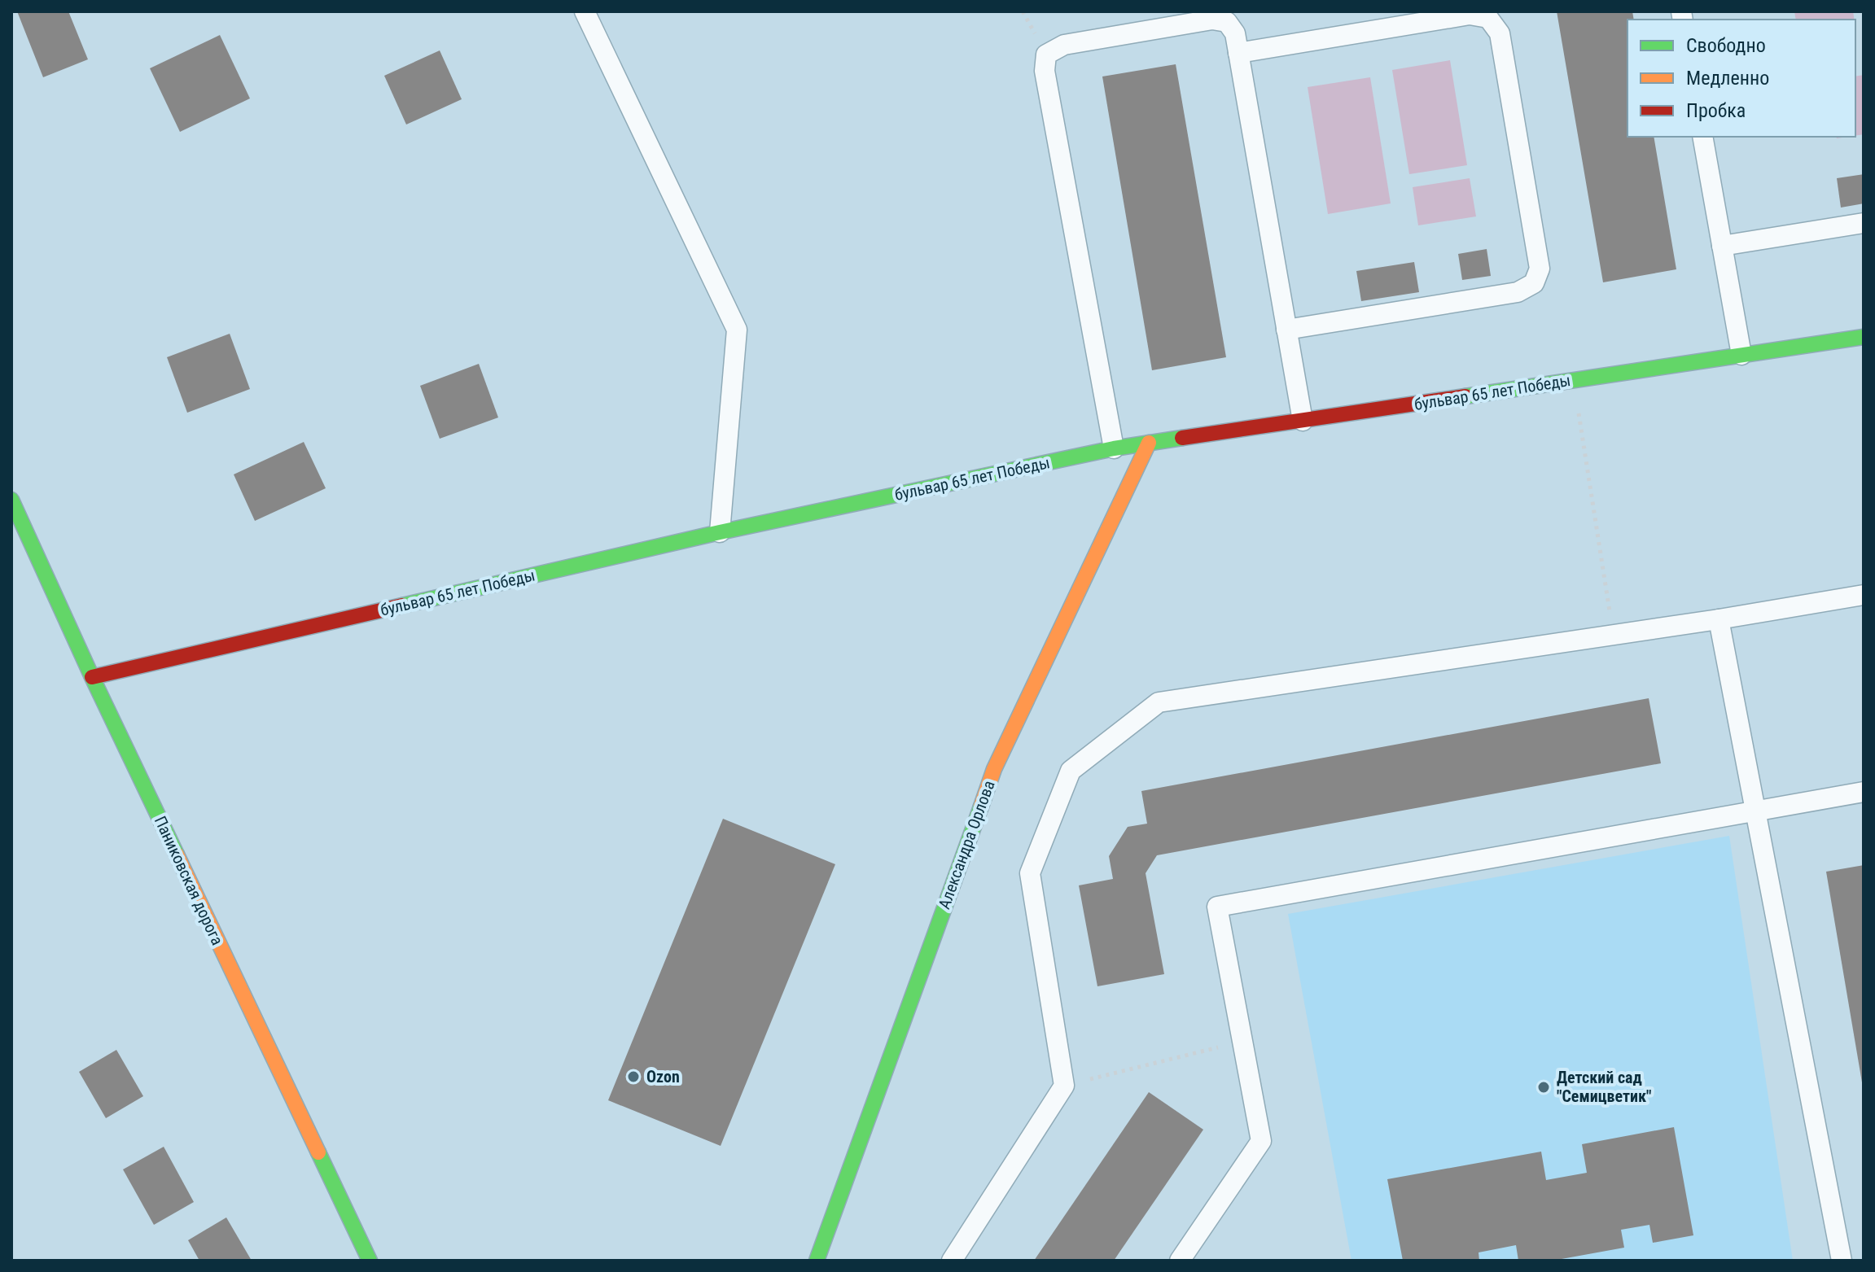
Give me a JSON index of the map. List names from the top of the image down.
{
  "streets": {
    "street": ["бульвар 65 лет Победы", "Александра Орлова", "Паниковская дорога"]
  },
  "crossings": [
    ["бульвар 65 лет Победы", "Александра Орлова"],
    ["бульвар 65 лет Победы", "Паниковская дорога"]
  ],
  "places": ["Ozon", "Детский сад \"Семицветик\""],
  "legend": ["Свободно", "Медленно", "Пробка"]
}
